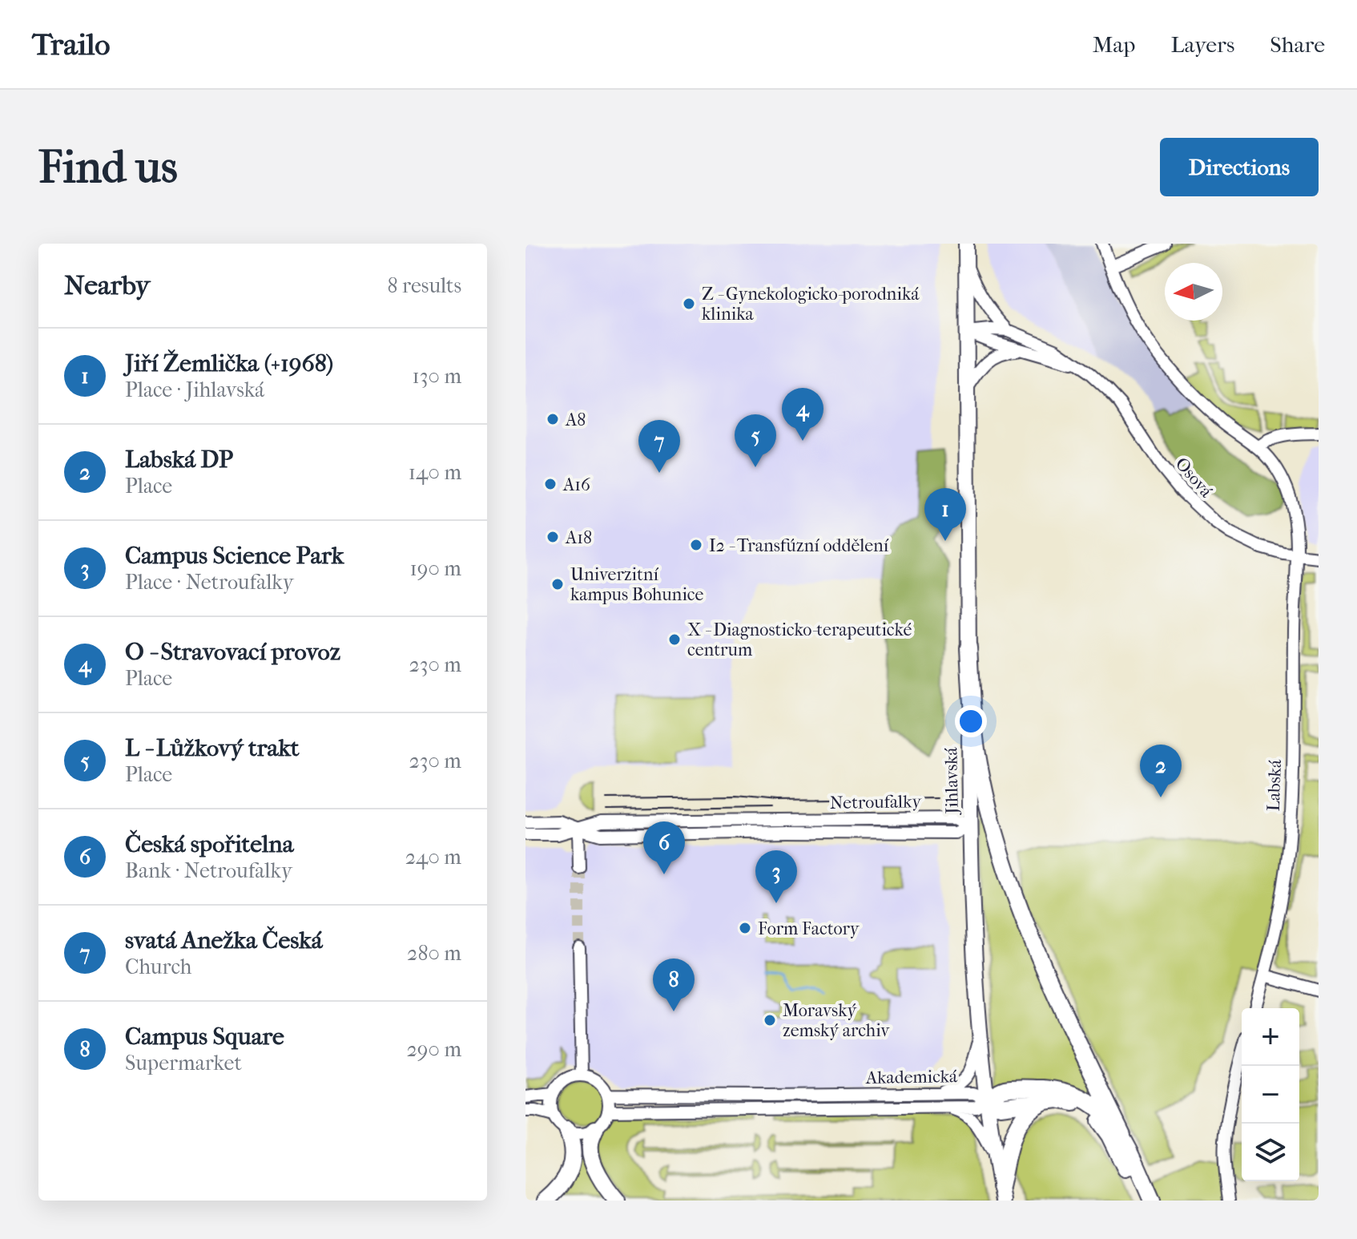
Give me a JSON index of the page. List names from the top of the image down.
{
  "streets": {
    "main road": ["Jihlavská"],
    "street": [
      "Osová",
      "Labská",
      "Netroufalky",
      "Akademická"
    ]
  },
  "crossings": [
    ["Osová", "Jihlavská"],
    ["Osová", "Labská"],
    ["Jihlavská", "Netroufalky"],
    ["Jihlavská", "Akademická"]
  ],
  "places": [
    "Z - Gynekologicko-porodniká klinika",
    "A8",
    "A16",
    "A18",
    "I2 - Transfúzní oddělení",
    "Univerzitní kampus Bohunice",
    "X - Diagnosticko-terapeutické centrum",
    "Form Factory",
    "Moravský zemský archiv"
  ],
  "north": "left",
  "page": {
    "header": "Trailo",
    "nav": ["Map", "Layers", "Share"],
    "buttons": "Directions",
    "title": "Find us",
    "heading": ["Nearby", "8 results"],
    "list": [
      {
        "mark": "1",
        "name": "Jiří Žemlička (+1968)",
        "note": "Place · Jihlavská",
        "value": "130 m"
      },
      {
        "mark": "2",
        "name": "Labská DP",
        "note": "Place",
        "value": "140 m"
      },
      {
        "mark": "3",
        "name": "Campus Science Park",
        "note": "Place · Netroufalky",
        "value": "190 m"
      },
      {
        "mark": "4",
        "name": "O - Stravovací provoz",
        "note": "Place",
        "value": "230 m"
      },
      {
        "mark": "5",
        "name": "L - Lůžkový trakt",
        "note": "Place",
        "value": "230 m"
      },
      {
        "mark": "6",
        "name": "Česká spořitelna",
        "note": "Bank · Netroufalky",
        "value": "240 m"
      },
      {
        "mark": "7",
        "name": "svatá Anežka Česká",
        "note": "Church",
        "value": "280 m"
      },
      {
        "mark": "8",
        "name": "Campus Square",
        "note": "Supermarket",
        "value": "290 m"
      }
    ],
    "pins": [
      "4",
      "5",
      "7",
      "1",
      "2",
      "6",
      "3",
      "8"
    ],
    "map_buttons": ["+", "−"]
  }
}
